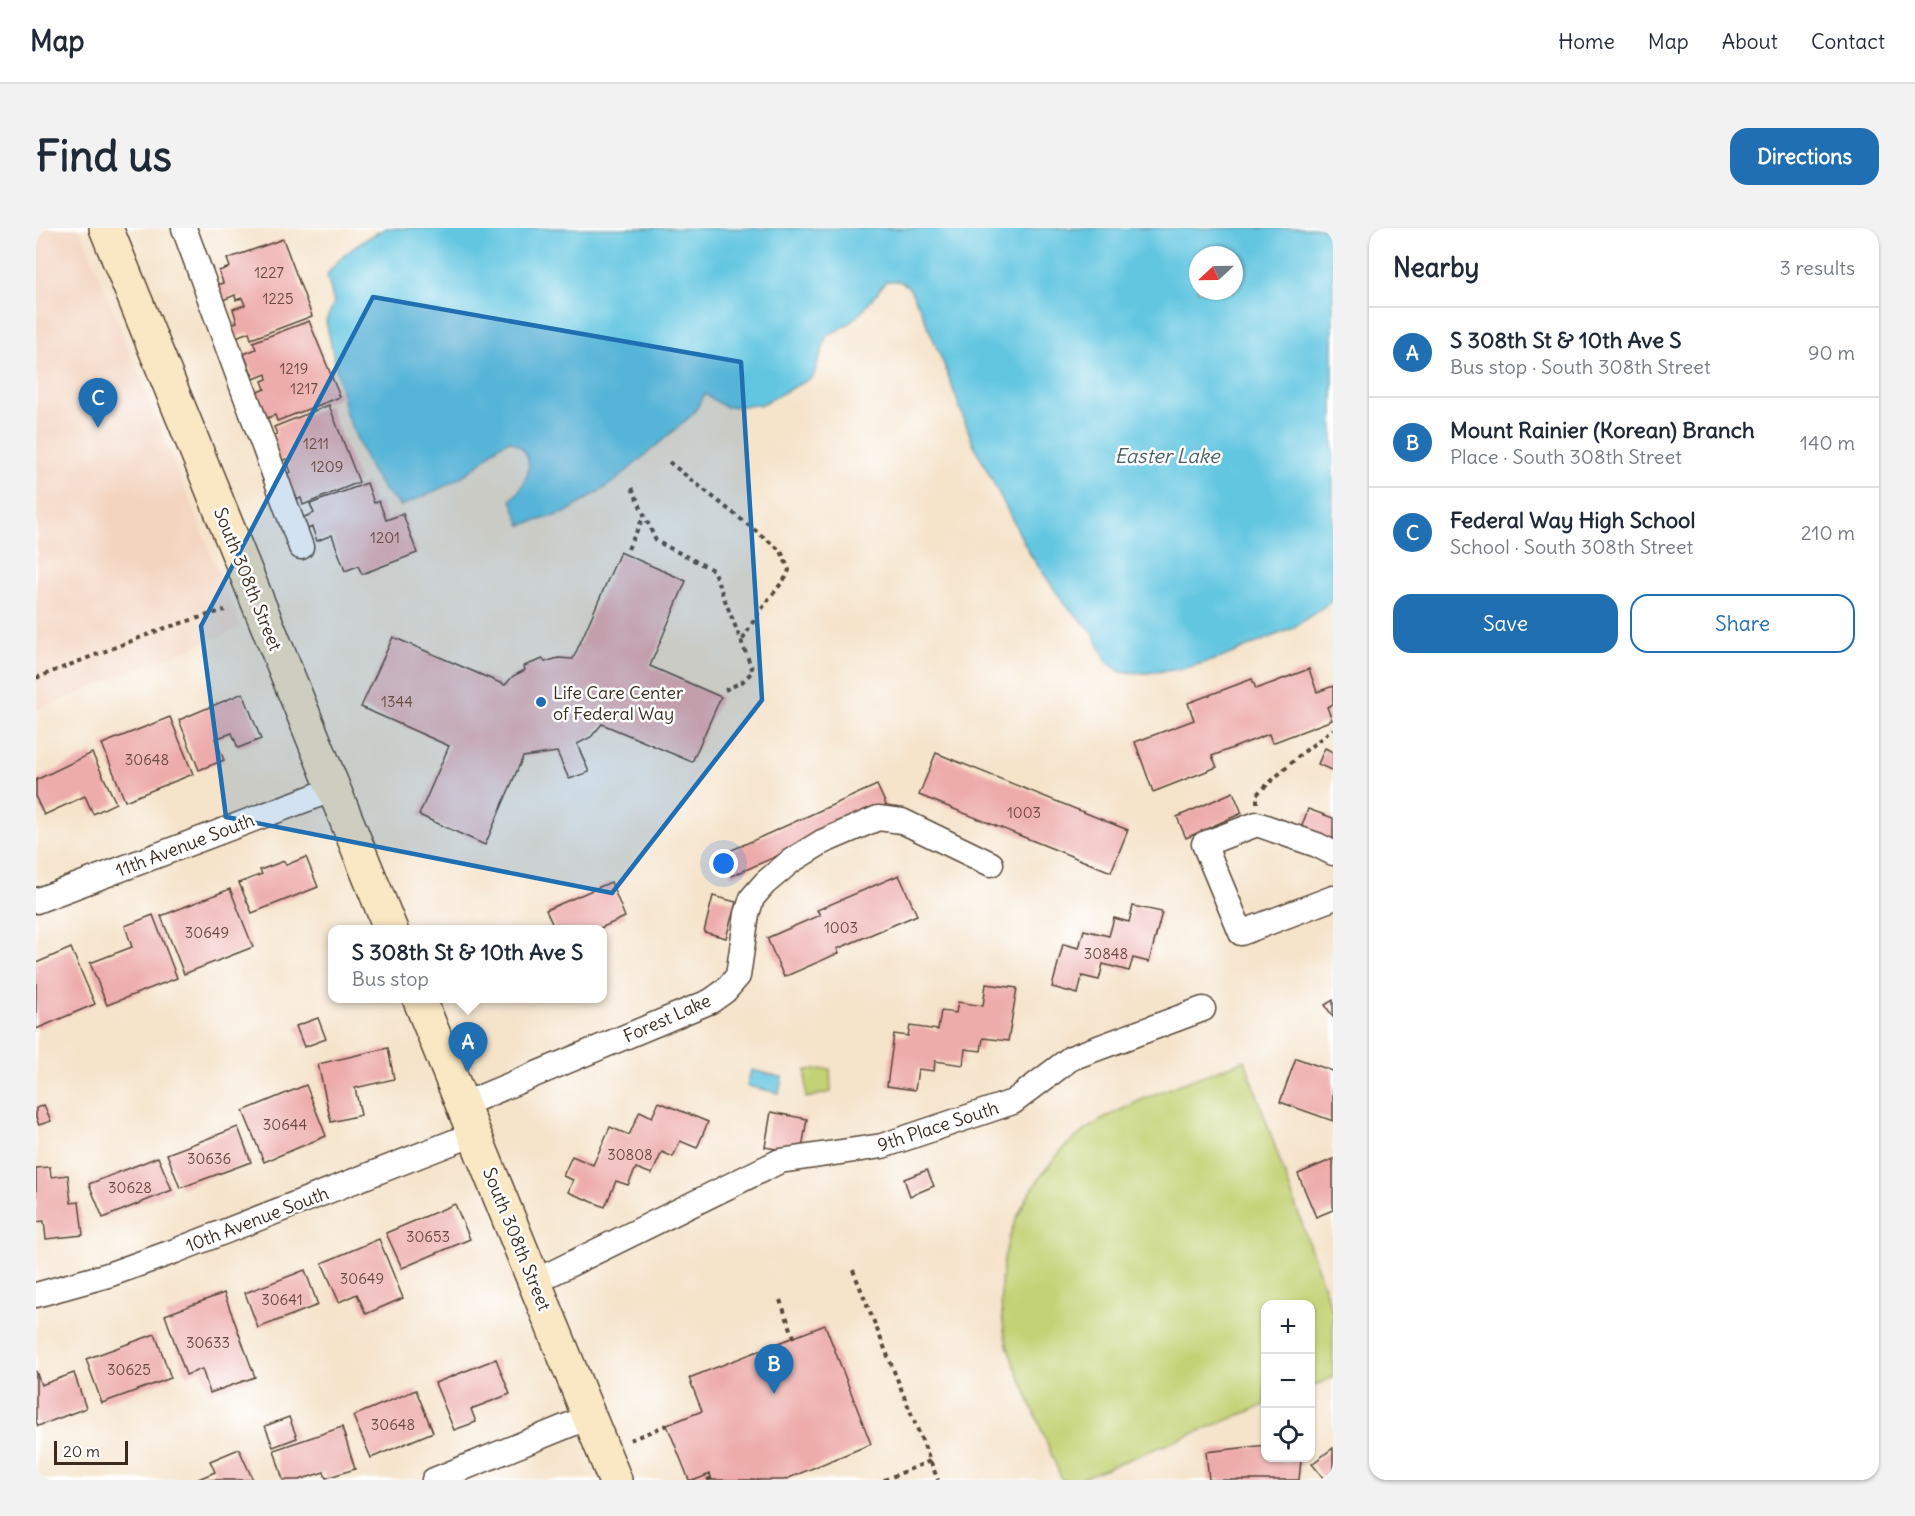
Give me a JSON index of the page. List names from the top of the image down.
{
  "streets": {
    "street": [
      "South 308th Street",
      "11th Avenue South",
      "Forest Lake",
      "9th Place South",
      "10th Avenue South"
    ]
  },
  "crossings": [
    ["South 308th Street", "11th Avenue South"],
    ["South 308th Street", "Forest Lake"],
    ["South 308th Street", "9th Place South"],
    ["South 308th Street", "10th Avenue South"],
    ["Forest Lake", "10th Avenue South"]
  ],
  "water": ["Easter Lake"],
  "places": ["Life Care Center of Federal Way"],
  "house_numbers": [
    "1227",
    "1225",
    "1219",
    "1217",
    "1211",
    "1209",
    "1201",
    "1344",
    "30648",
    "1003",
    "1003",
    "30649",
    "30848",
    "30644",
    "30808",
    "30636",
    "30628",
    "30653",
    "30649",
    "30641",
    "30633",
    "30625",
    "30648"
  ],
  "scale_bar": "20 m",
  "north": "left",
  "page": {
    "header": "Map",
    "nav": [
      "Home",
      "Map",
      "About",
      "Contact"
    ],
    "buttons": [
      "Directions",
      ["Save", "Share"]
    ],
    "title": "Find us",
    "heading": ["Nearby", "3 results"],
    "list": [
      {
        "mark": "A",
        "name": "S 308th St & 10th Ave S",
        "note": "Bus stop · South 308th Street",
        "value": "90 m"
      },
      {
        "mark": "B",
        "name": "Mount Rainier (Korean) Branch",
        "note": "Place · South 308th Street",
        "value": "140 m"
      },
      {
        "mark": "C",
        "name": "Federal Way High School",
        "note": "School · South 308th Street",
        "value": "210 m"
      }
    ],
    "pins": ["C", "A", "B"],
    "popup": ["S 308th St & 10th Ave S", "Bus stop"],
    "map_buttons": ["+", "−"],
    "scale": "20 m"
  }
}
